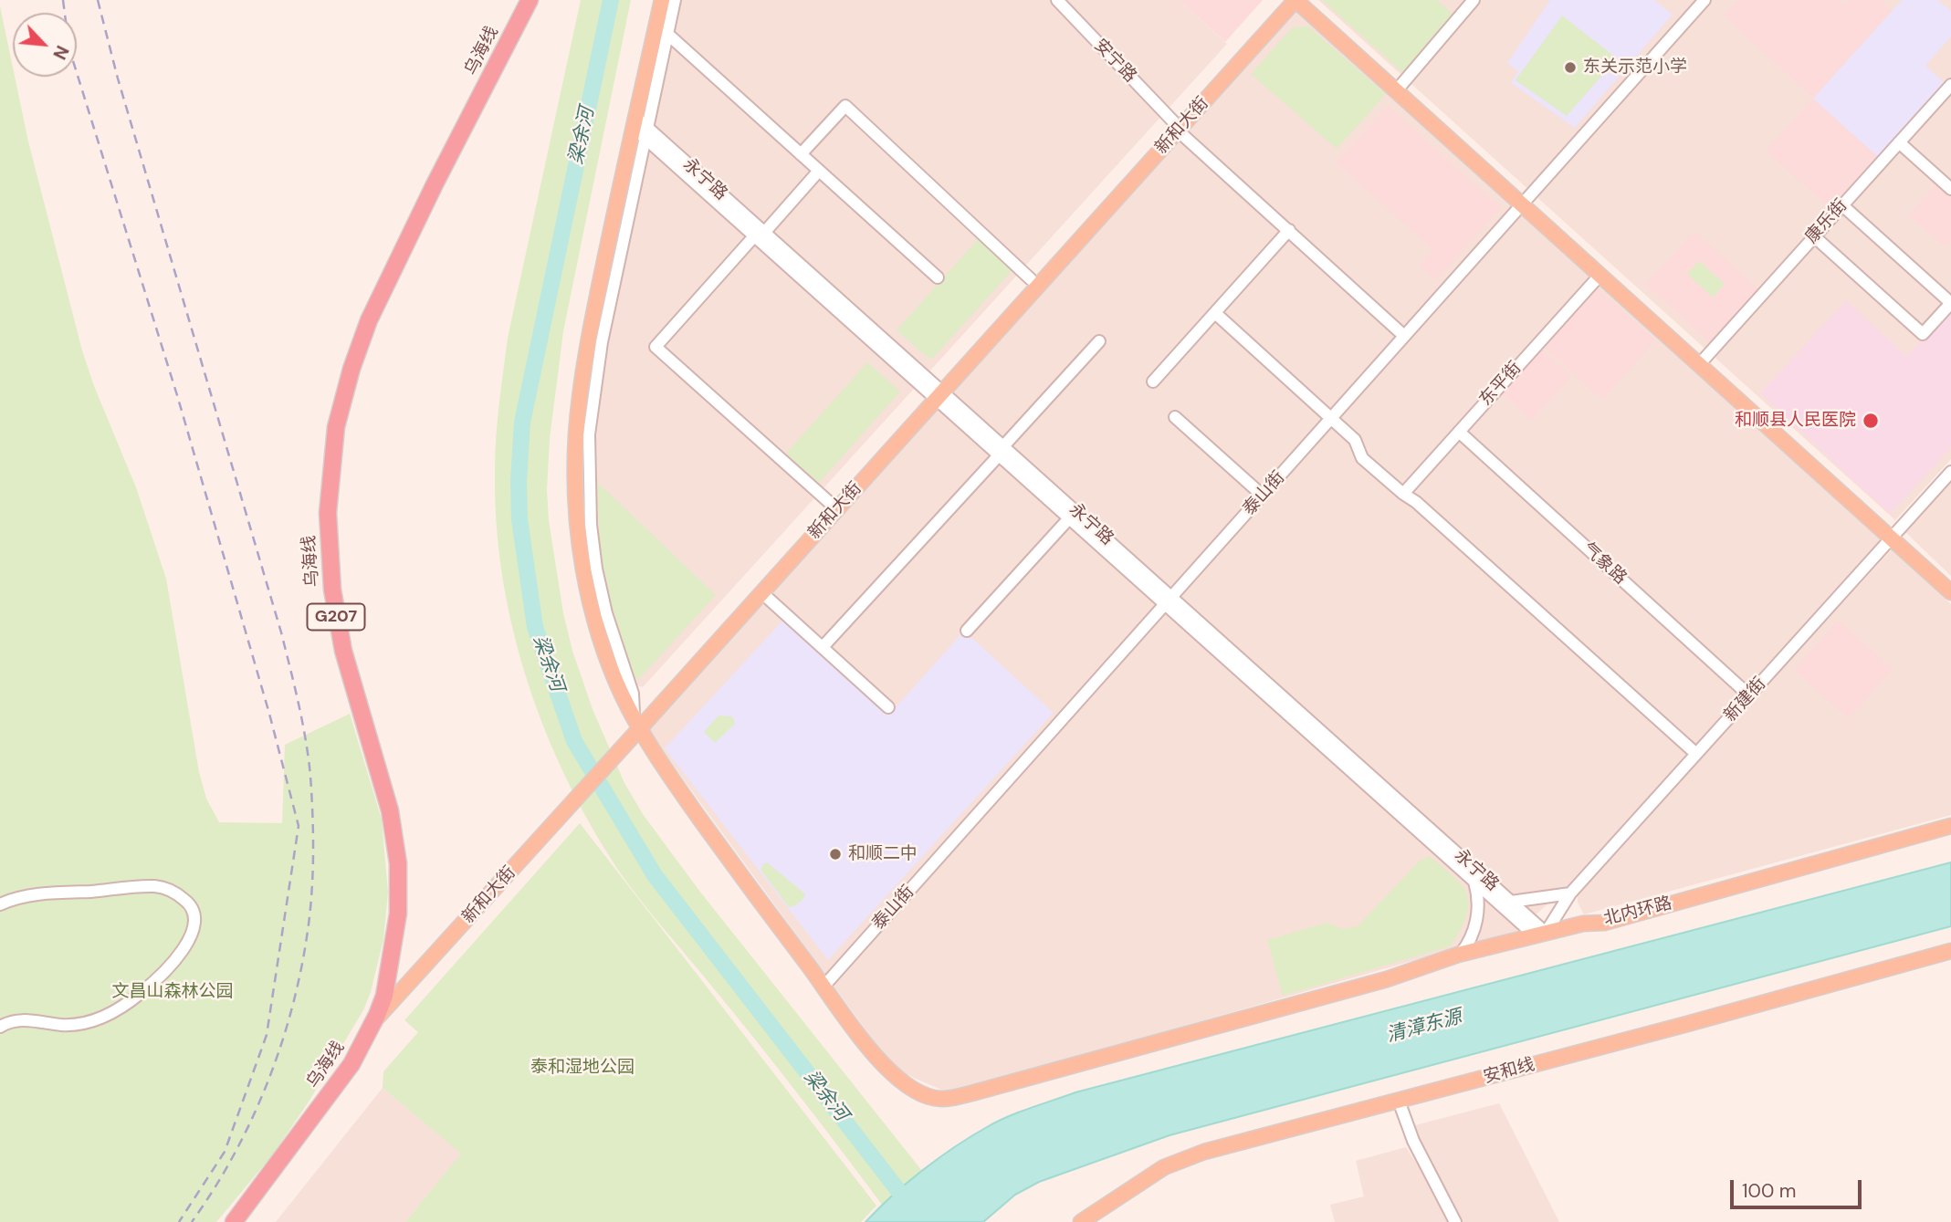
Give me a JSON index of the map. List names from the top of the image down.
{
  "streets": {
    "highway": ["乌海线", "G207"],
    "main road": ["新和大街", "北内环路", "安和线"],
    "street": [
      "安宁路",
      "永宁路",
      "康乐街",
      "东平街",
      "泰山街",
      "气象路",
      "新建街"
    ]
  },
  "crossings": [
    ["乌海线", "新和大街"],
    ["安宁路", "新和大街"],
    ["安宁路", "泰山街"],
    ["新和大街", "永宁路"],
    ["永宁路", "泰山街"],
    ["永宁路", "新建街"],
    ["东平街", "气象路"],
    ["气象路", "新建街"]
  ],
  "water": ["梁余河", "清漳东源"],
  "parks": ["文昌山森林公园", "泰和湿地公园"],
  "places": ["东关示范小学", "和顺县人民医院", "和顺二中"],
  "scale_bar": "100 m",
  "north": "bottom right"
}
